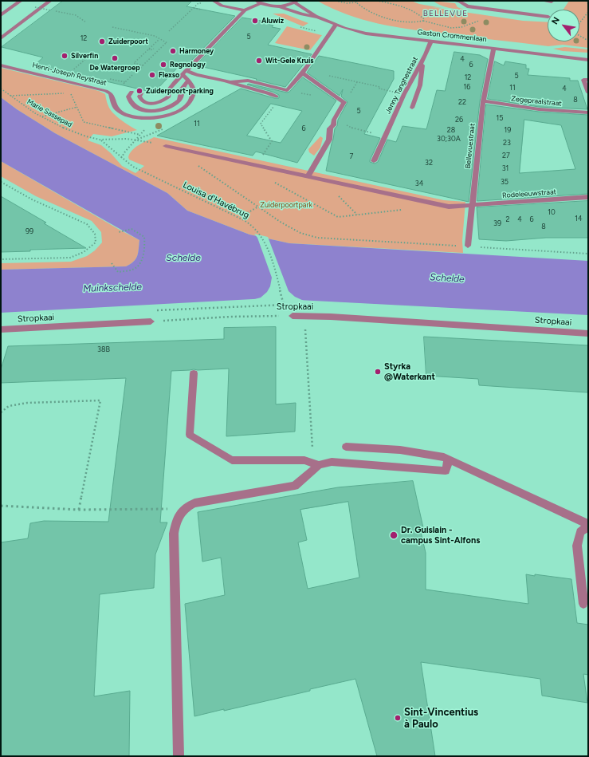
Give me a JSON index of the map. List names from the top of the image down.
{
  "streets": {
    "street": [
      "Gaston Crommenlaan",
      "Henri-Joseph Reystraat",
      "Jenny Tanghestraat",
      "Zegepraalstraat",
      "Bellevuestraat",
      "Rodeleeuwstraat",
      "Stropkaai"
    ],
    "path": ["Marie Sassepad", "Louisa d'Havébrug"]
  },
  "crossings": [
    ["Gaston Crommenlaan", "Jenny Tanghestraat"],
    ["Gaston Crommenlaan", "Bellevuestraat"],
    ["Zegepraalstraat", "Bellevuestraat"],
    ["Marie Sassepad", "Rodeleeuwstraat"],
    ["Marie Sassepad", "Louisa d'Havébrug"],
    ["Bellevuestraat", "Rodeleeuwstraat"]
  ],
  "districts": ["BELLEVUE"],
  "water": ["Schelde", "Muinkschelde"],
  "parks": ["Zuiderpoortpark"],
  "places": [
    "Aluwiz",
    "Zuiderpoort",
    "Harmoney",
    "Silverfin",
    "De Watergroep",
    "Wit-Gele Kruis",
    "Regnology",
    "Flexso",
    "Zuiderpoort-parking",
    "Styrka @Waterkant",
    "Dr. Guislain - campus Sint-Alfons",
    "Sint-Vincentius à Paulo"
  ],
  "house_numbers": [
    "5",
    "12",
    "4",
    "6",
    "5",
    "12",
    "16",
    "11",
    "4",
    "8",
    "22",
    "5",
    "15",
    "26",
    "11",
    "6",
    "28",
    "19",
    "30;30A",
    "23",
    "27",
    "7",
    "32",
    "31",
    "35",
    "34",
    "10",
    "14",
    "2",
    "4",
    "6",
    "39",
    "8",
    "99",
    "38B"
  ],
  "north": "top left"
}
